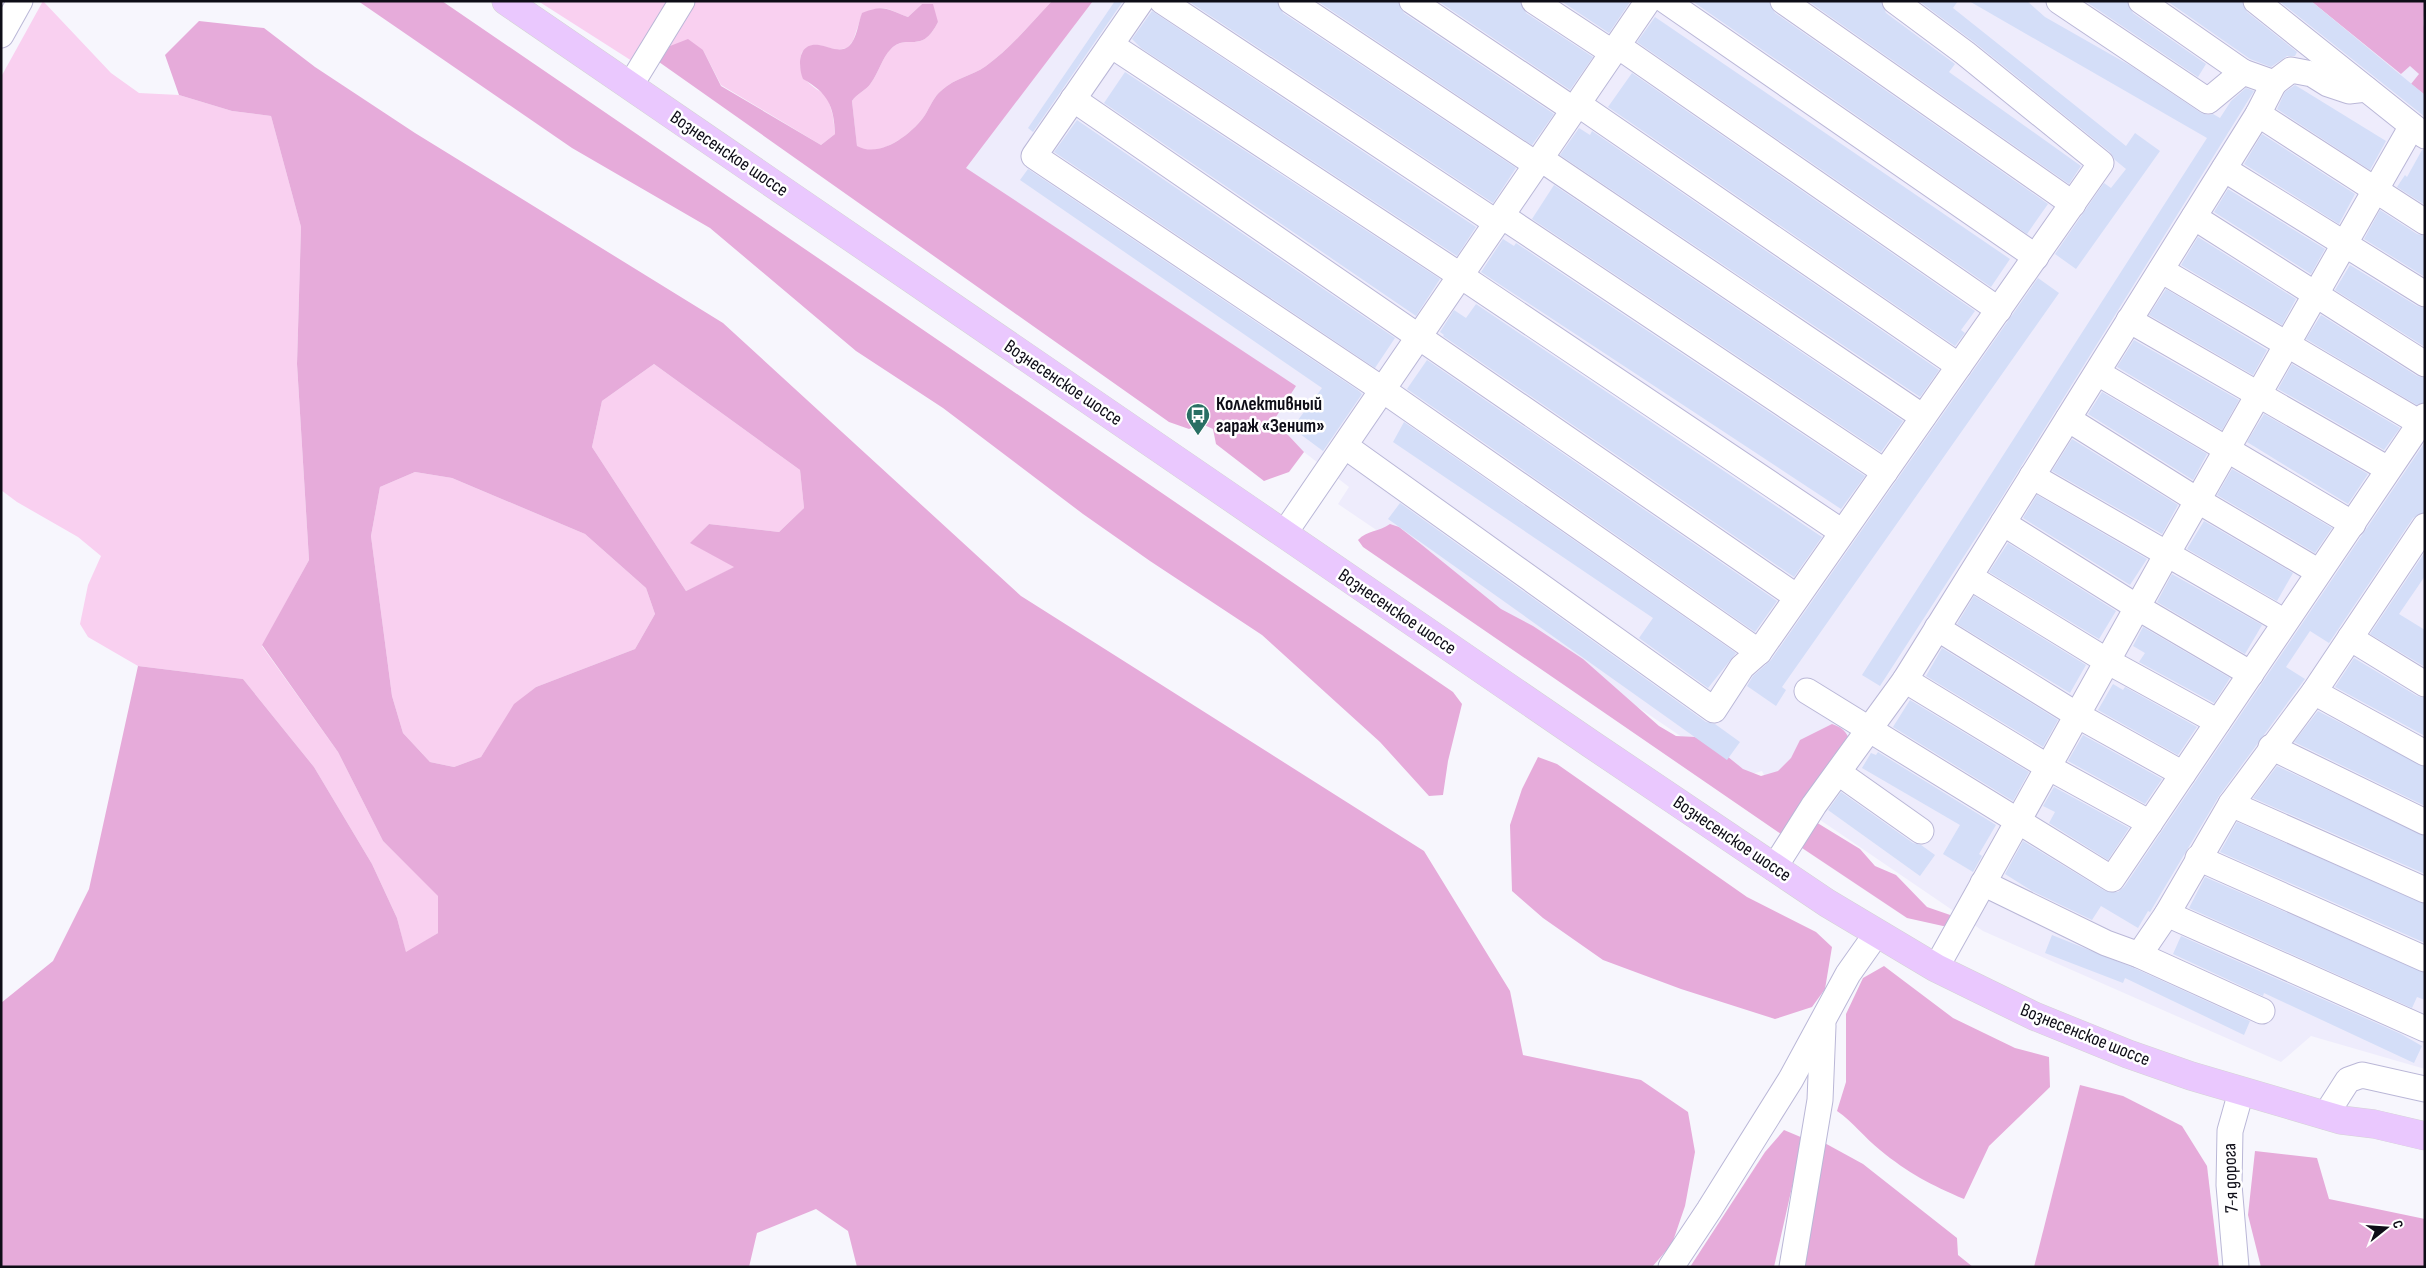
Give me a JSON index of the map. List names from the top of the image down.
{
  "streets": {
    "main road": ["Вознесенское шоссе"],
    "street": ["7-я дорога"]
  },
  "crossings": [
    ["Вознесенское шоссе", "7-я дорога"]
  ],
  "places": {
    "bus stop": ["Коллективный гараж «Зенит»"]
  },
  "north": "right"
}
